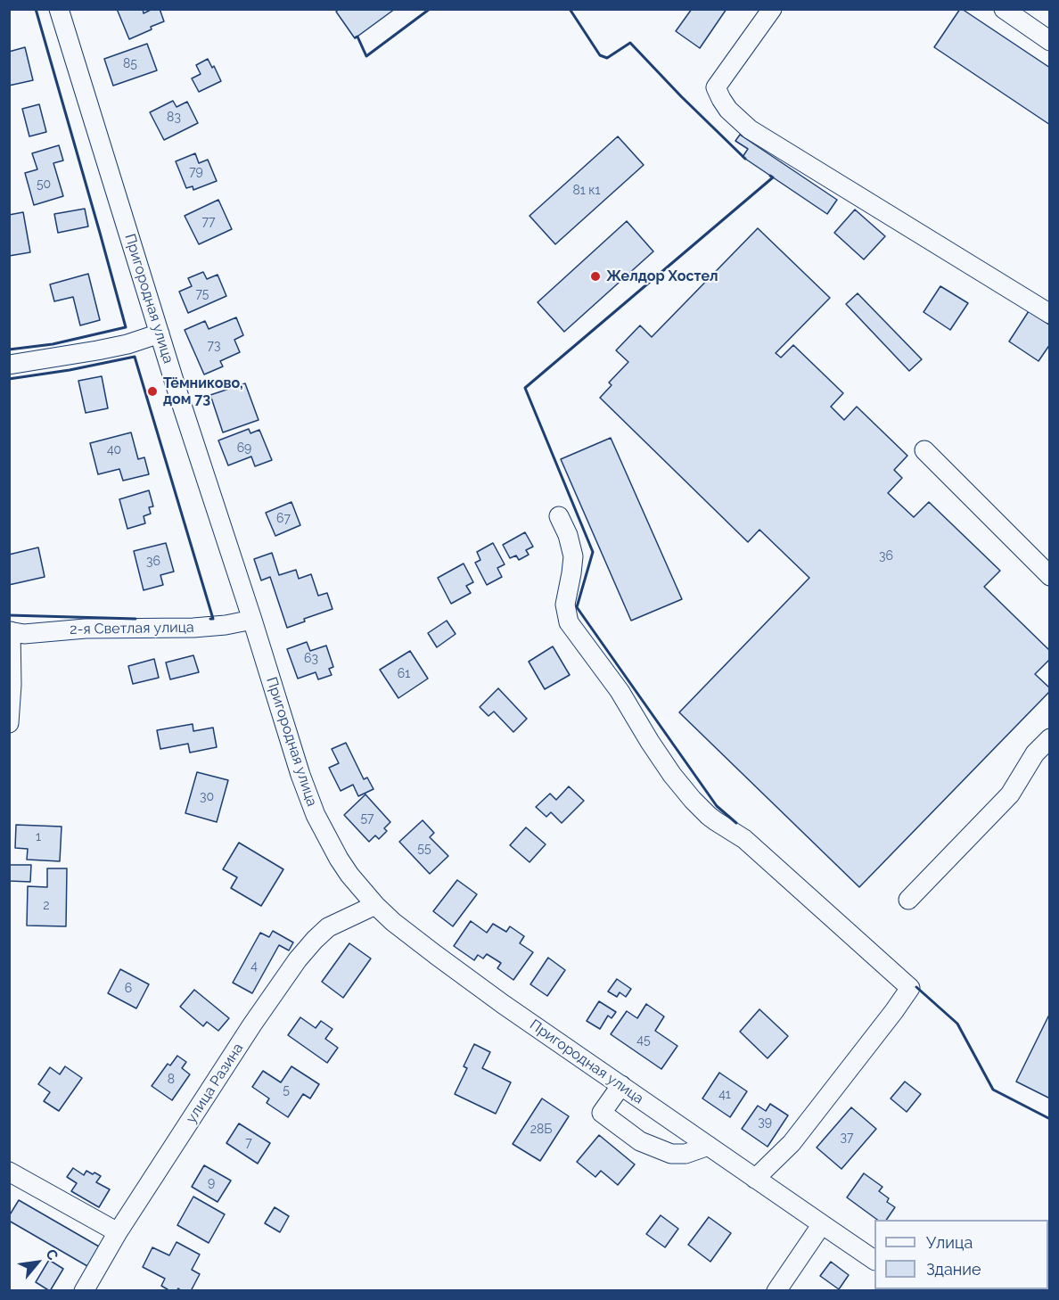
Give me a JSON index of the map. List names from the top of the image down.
{
  "streets": {
    "street": ["Пригородная улица", "2-я Светлая улица", "улица Разина"]
  },
  "crossings": [
    ["Пригородная улица", "2-я Светлая улица"],
    ["Пригородная улица", "улица Разина"]
  ],
  "places": ["Желдор Хостел", "Тёмниково, дом 73"],
  "house_numbers": [
    "85",
    "83",
    "79",
    "50",
    "81 к1",
    "77",
    "75",
    "73",
    "69",
    "40",
    "67",
    "36",
    "36",
    "63",
    "61",
    "30",
    "57",
    "1",
    "55",
    "2",
    "4",
    "6",
    "45",
    "8",
    "5",
    "41",
    "39",
    "28Б",
    "37",
    "7",
    "9"
  ],
  "legend": ["Улица", "Здание"],
  "north": "top right"
}
